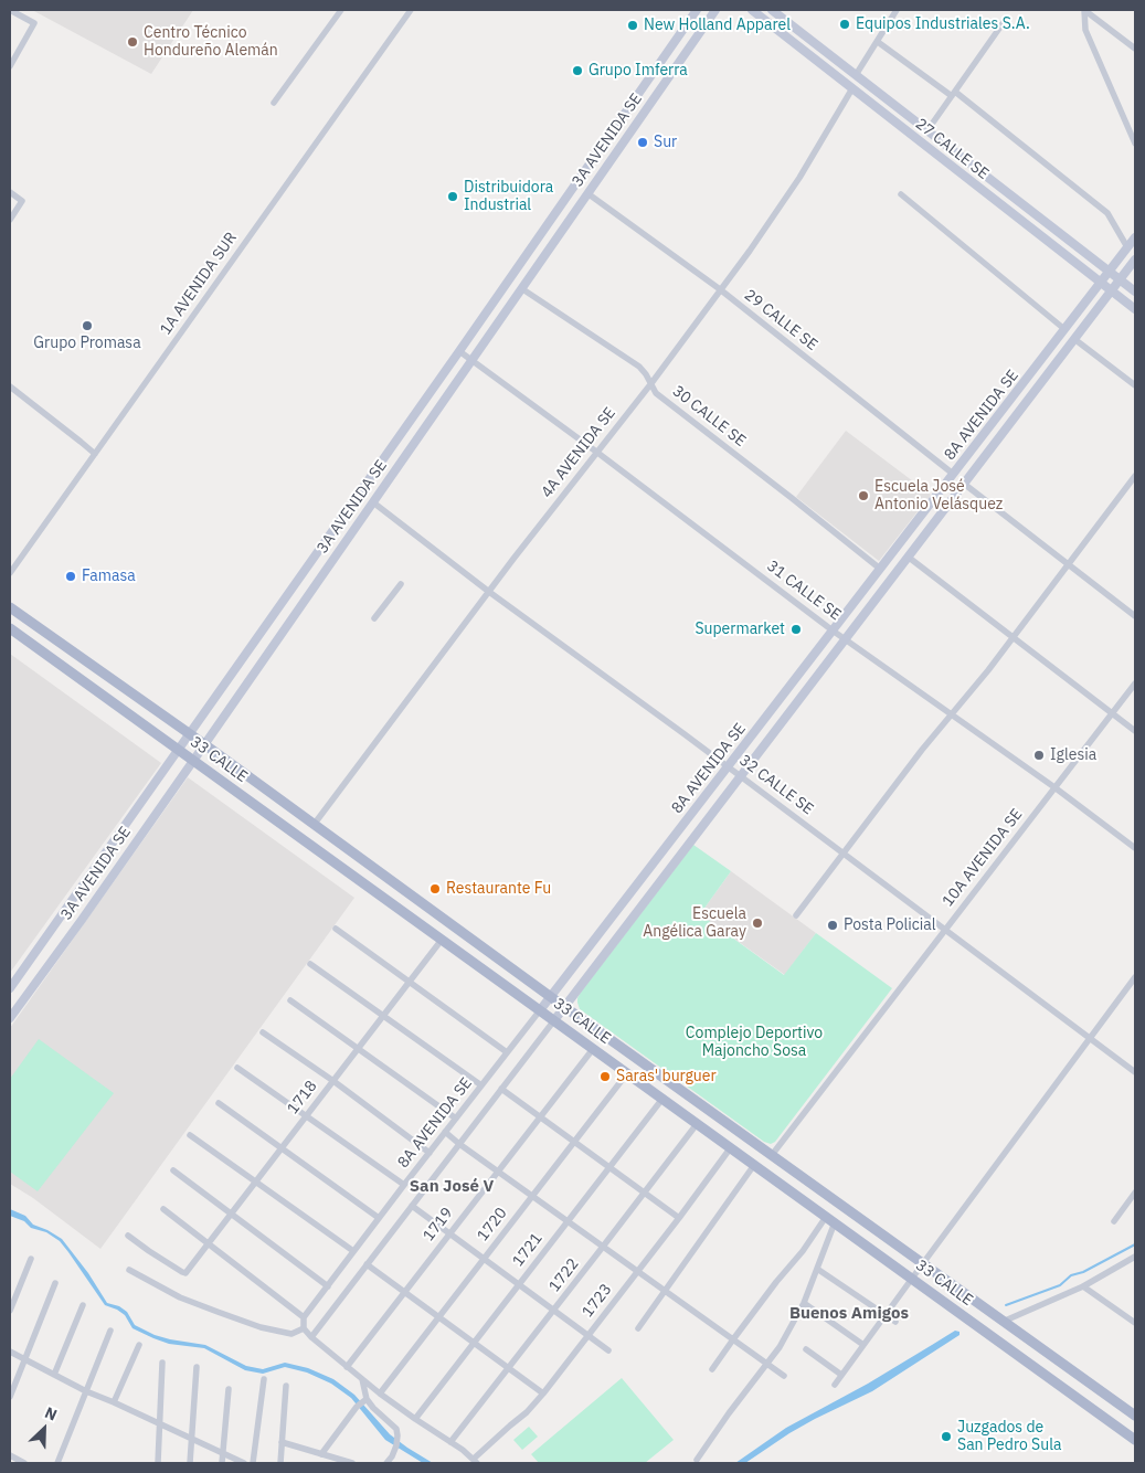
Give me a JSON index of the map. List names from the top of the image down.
{
  "streets": {
    "main road": [
      "3A AVENIDA SE",
      "27 CALLE SE",
      "8A AVENIDA SE",
      "33 CALLE"
    ],
    "street": [
      "1A AVENIDA SUR",
      "29 CALLE SE",
      "30 CALLE SE",
      "4A AVENIDA SE",
      "31 CALLE SE",
      "32 CALLE SE",
      "10A AVENIDA SE",
      "1718",
      "1719",
      "1720",
      "1721",
      "1722",
      "1723"
    ]
  },
  "crossings": [
    ["3A AVENIDA SE", "29 CALLE SE"],
    ["3A AVENIDA SE", "30 CALLE SE"],
    ["3A AVENIDA SE", "31 CALLE SE"],
    ["3A AVENIDA SE", "33 CALLE"],
    ["3A AVENIDA SE", "32 CALLE SE"],
    ["27 CALLE SE", "8A AVENIDA SE"],
    ["27 CALLE SE", "4A AVENIDA SE"],
    ["29 CALLE SE", "8A AVENIDA SE"],
    ["29 CALLE SE", "4A AVENIDA SE"],
    ["8A AVENIDA SE", "30 CALLE SE"],
    ["8A AVENIDA SE", "31 CALLE SE"],
    ["8A AVENIDA SE", "33 CALLE"],
    ["8A AVENIDA SE", "32 CALLE SE"],
    ["30 CALLE SE", "4A AVENIDA SE"],
    ["4A AVENIDA SE", "31 CALLE SE"],
    ["4A AVENIDA SE", "33 CALLE"],
    ["4A AVENIDA SE", "32 CALLE SE"],
    ["31 CALLE SE", "10A AVENIDA SE"],
    ["33 CALLE", "10A AVENIDA SE"],
    ["33 CALLE", "1718"],
    ["33 CALLE", "1719"],
    ["33 CALLE", "1720"],
    ["33 CALLE", "1721"],
    ["33 CALLE", "1722"],
    ["33 CALLE", "1723"],
    ["32 CALLE SE", "10A AVENIDA SE"]
  ],
  "districts": ["San José V", "Buenos Amigos"],
  "parks": ["Complejo Deportivo Majoncho Sosa"],
  "places": [
    "Equipos Industriales S.A.",
    "New Holland Apparel",
    "Centro Técnico Hondureño Alemán",
    "Grupo Imferra",
    "Sur",
    "Distribuidora Industrial",
    "Grupo Promasa",
    "Escuela José Antonio Velásquez",
    "Famasa",
    "Supermarket",
    "Iglesia",
    "Restaurante Fu",
    "Escuela Angélica Garay",
    "Posta Policial",
    "Saras' burguer",
    "Juzgados de San Pedro Sula"
  ],
  "north": "top right"
}
